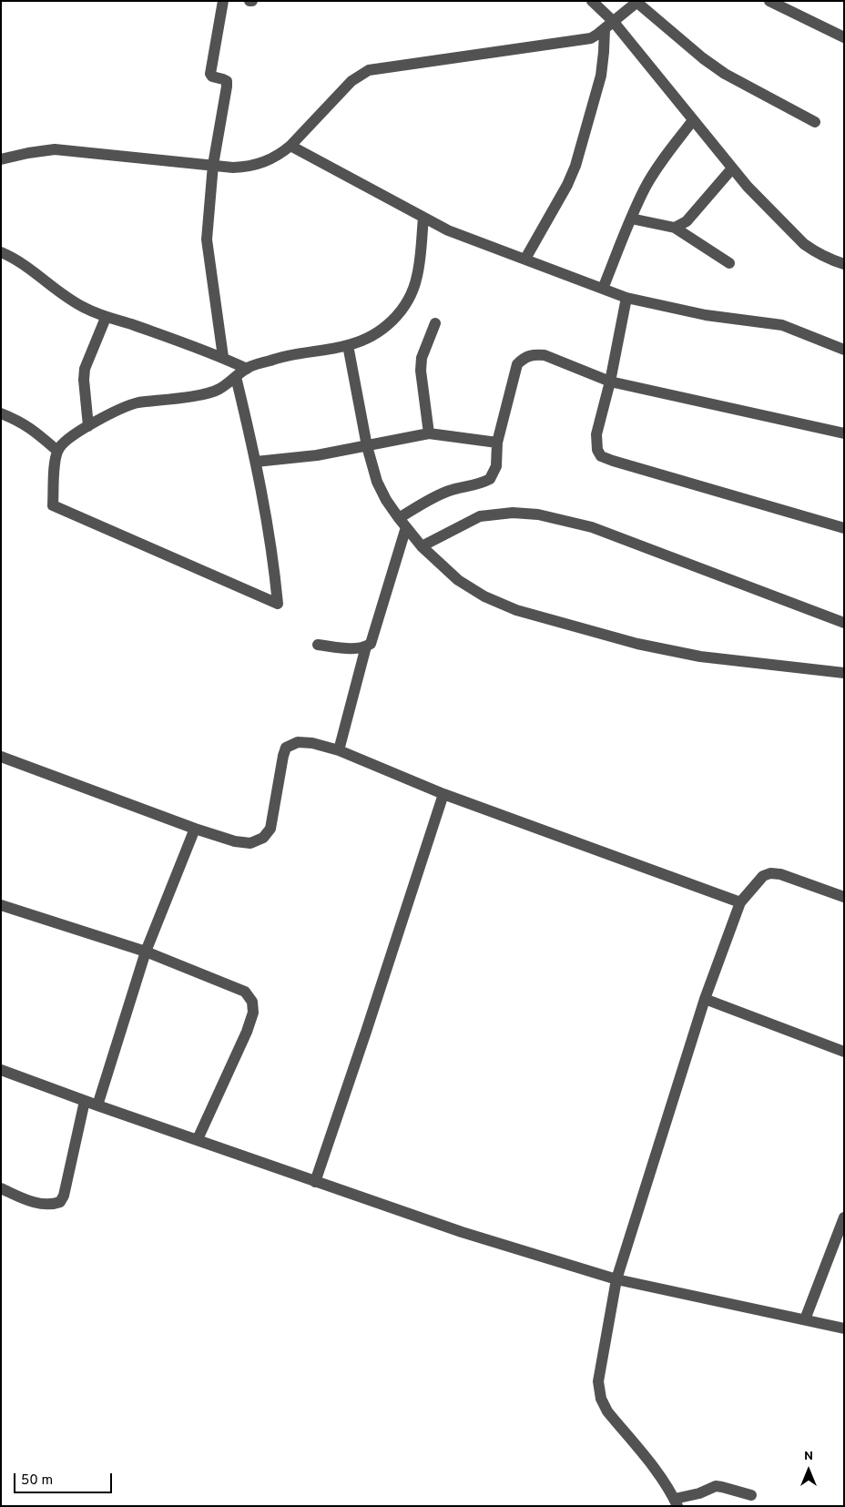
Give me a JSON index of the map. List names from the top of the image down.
{
  "scale_bar": "50 m",
  "north": "top"
}
